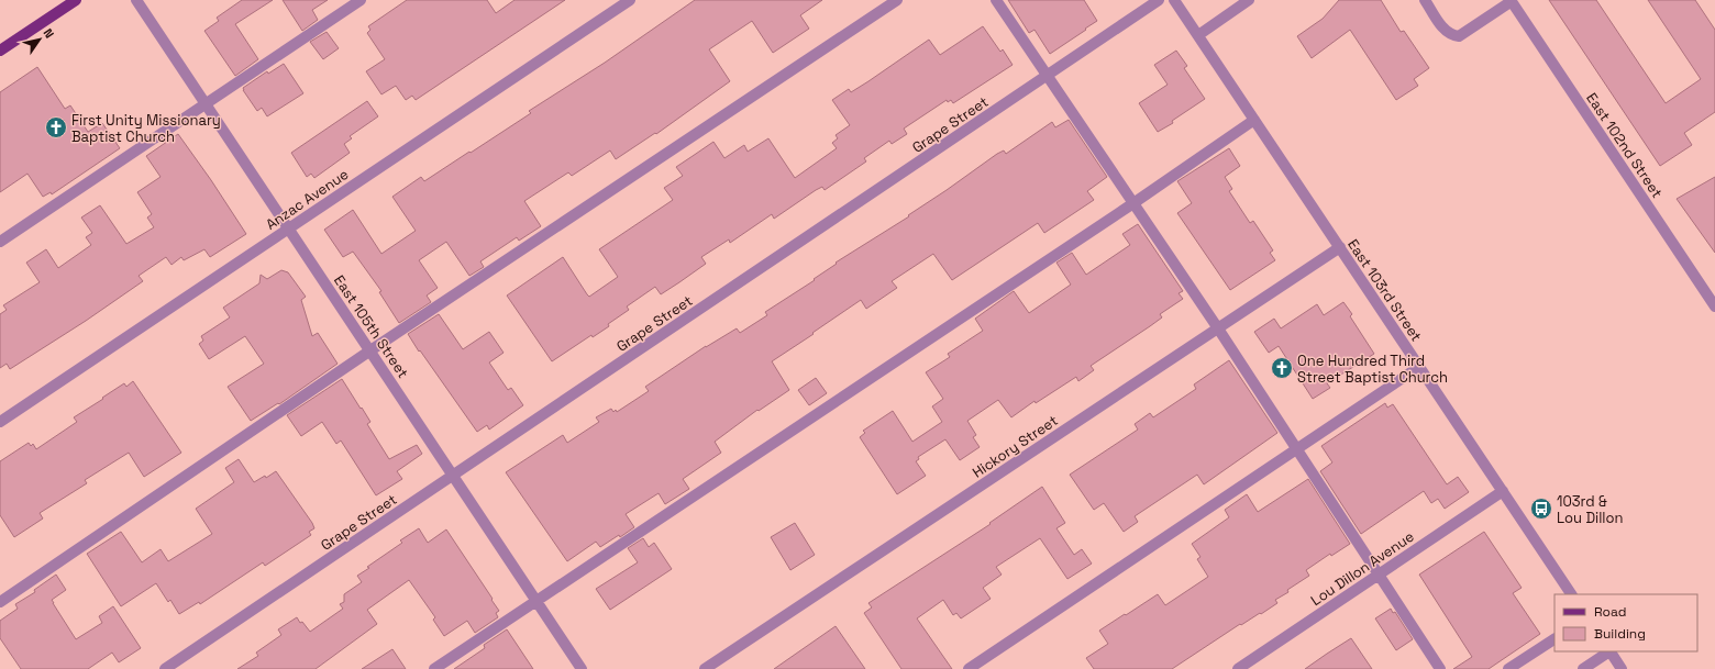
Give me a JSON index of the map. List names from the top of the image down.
{
  "streets": {
    "street": [
      "Grape Street",
      "East 102nd Street",
      "Anzac Avenue",
      "East 103rd Street",
      "East 105th Street",
      "Hickory Street",
      "Lou Dillon Avenue"
    ]
  },
  "crossings": [
    ["Grape Street", "East 105th Street"],
    ["Anzac Avenue", "East 105th Street"],
    ["East 103rd Street", "Hickory Street"],
    ["East 103rd Street", "Lou Dillon Avenue"]
  ],
  "places": {
    "church": ["First Unity Missionary Baptist Church", "One Hundred Third Street Baptist Church"],
    "bus stop": ["103rd & Lou Dillon"]
  },
  "legend": ["Road", "Building"],
  "north": "top right"
}
